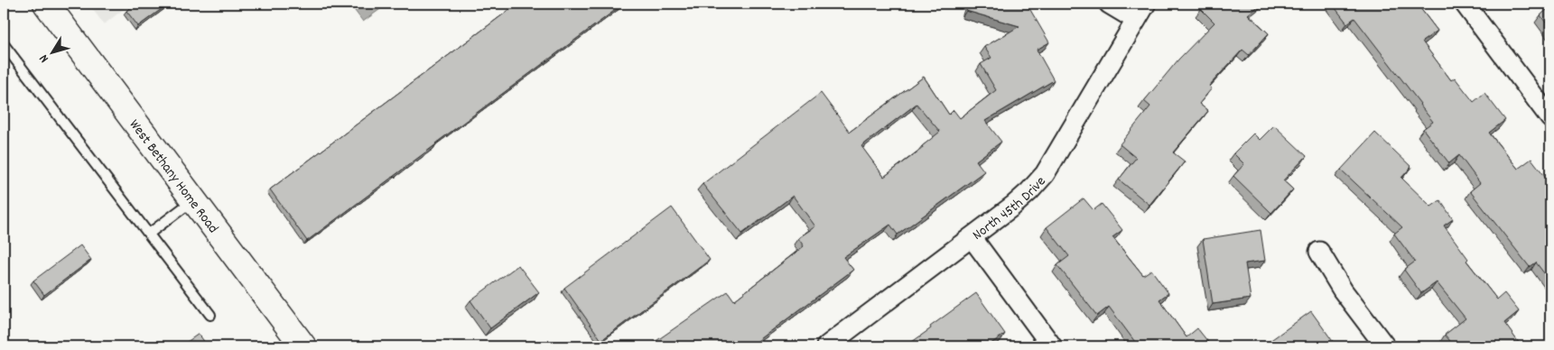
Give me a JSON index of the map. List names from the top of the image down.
{
  "streets": {
    "main road": ["West Bethany Home Road"],
    "street": ["North 45th Drive"]
  },
  "north": "bottom left"
}
